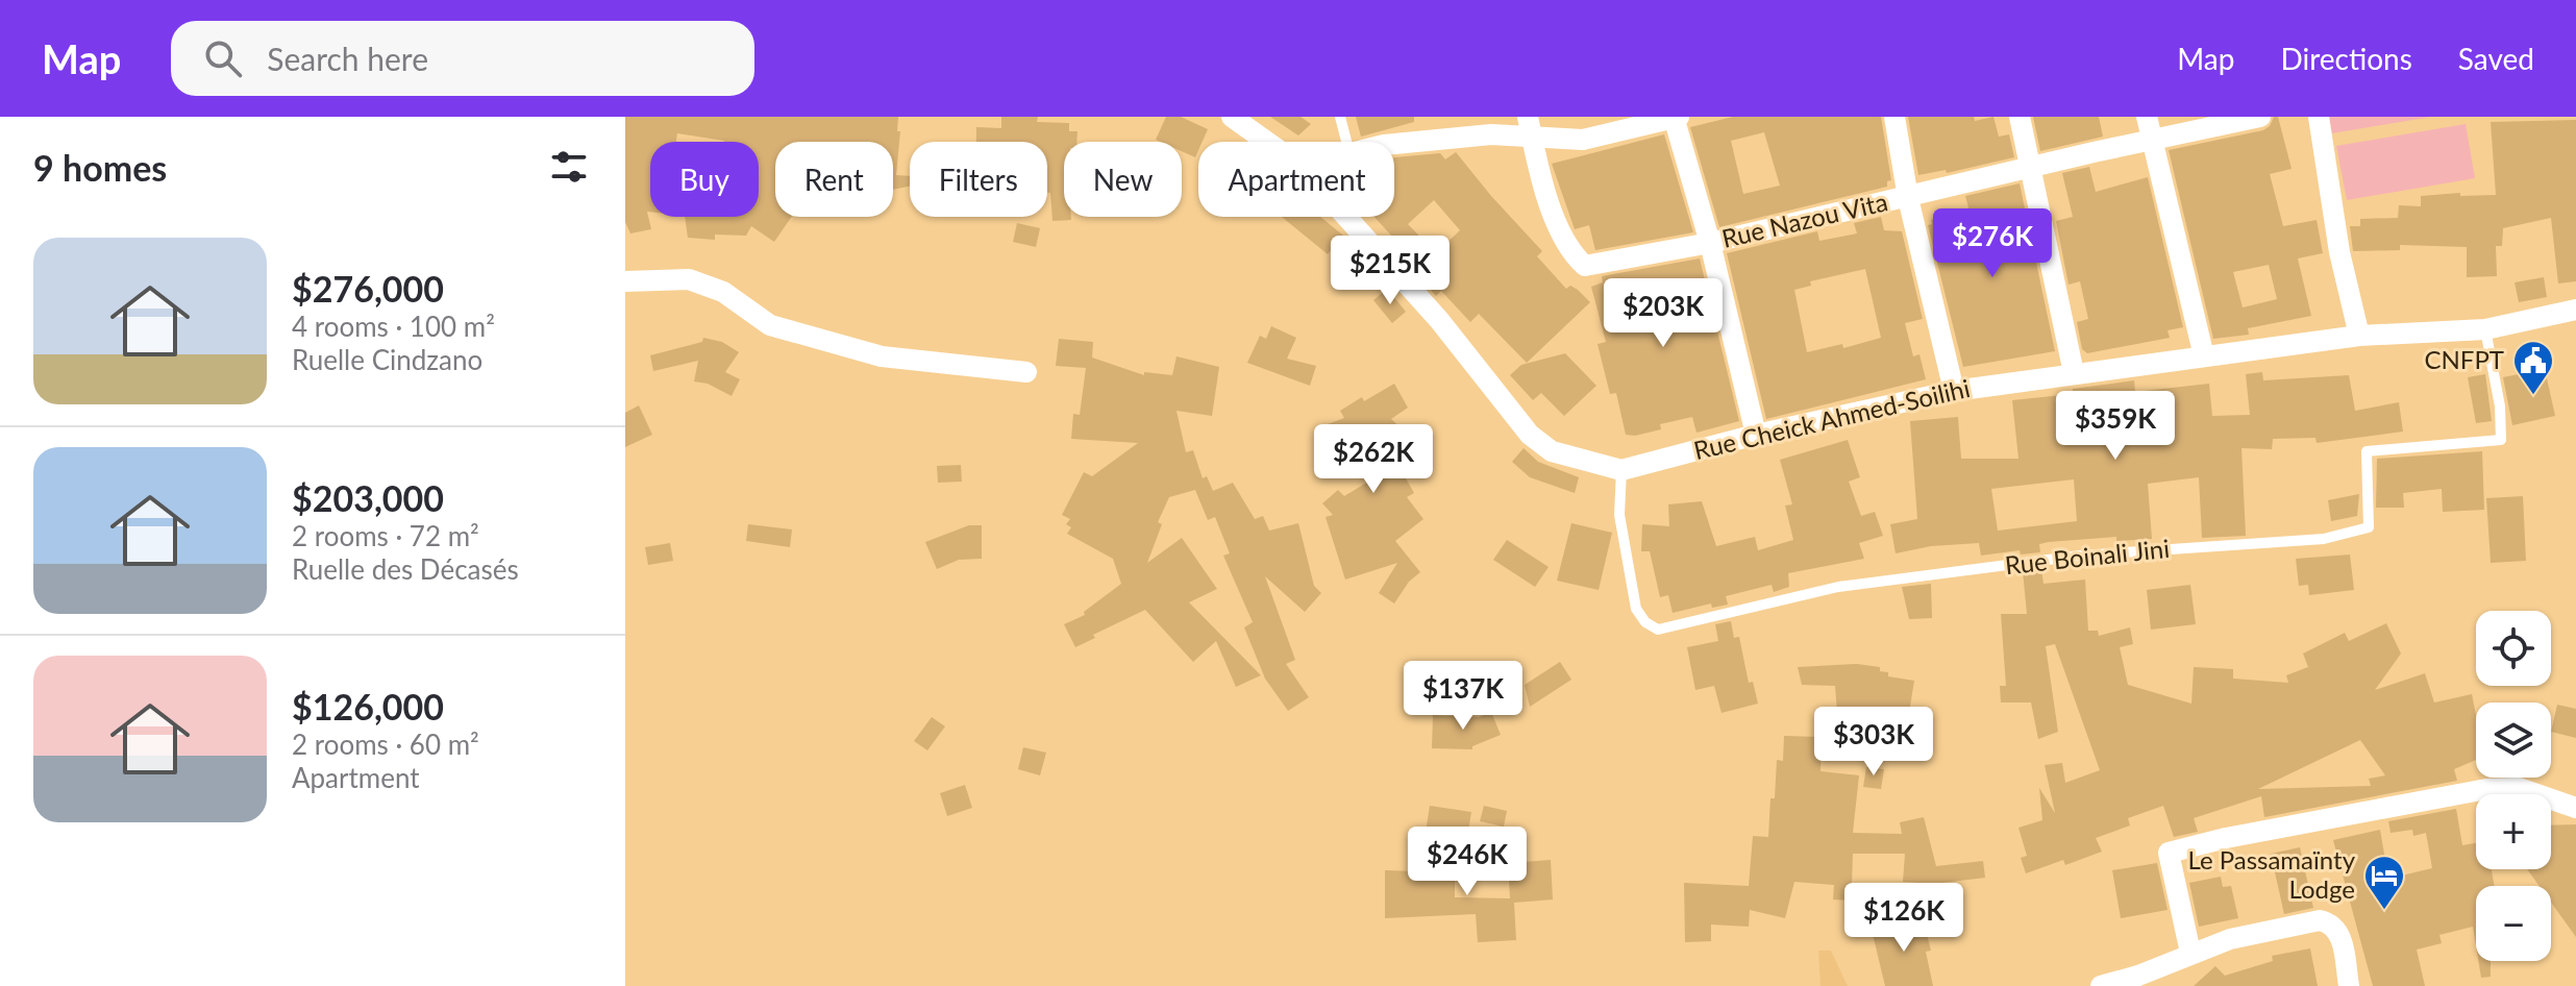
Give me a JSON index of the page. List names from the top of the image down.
{
  "streets": {
    "street": ["Rue Nazou Vita", "Rue Cheick Ahmed-Soilihi"],
    "lane": ["Rue Boinali Jini"]
  },
  "crossings": [
    ["Rue Cheick Ahmed-Soilihi", "Rue Boinali Jini"]
  ],
  "places": {
    "public building": ["CNFPT"],
    "hotel": ["Le Passamaïnty Lodge"]
  },
  "page": {
    "header": "Map",
    "search": "Search here",
    "nav": ["Map", "Directions", "Saved"],
    "heading": "9 homes",
    "chip": [
      "Buy",
      "Rent",
      "Filters",
      "New",
      "Apartment"
    ],
    "price": [
      "$276K",
      "$215K",
      "$203K",
      "$359K",
      "$262K",
      "$137K",
      "$303K",
      "$246K",
      "$126K"
    ],
    "list": [
      {
        "name": "$276,000",
        "note": "4 rooms · 100 m² · Ruelle Cindzano"
      },
      {
        "name": "$203,000",
        "note": "2 rooms · 72 m² · Ruelle des Décasés"
      },
      {
        "name": "$126,000",
        "note": "2 rooms · 60 m² · Apartment"
      }
    ],
    "map_buttons": ["+", "−"]
  }
}
